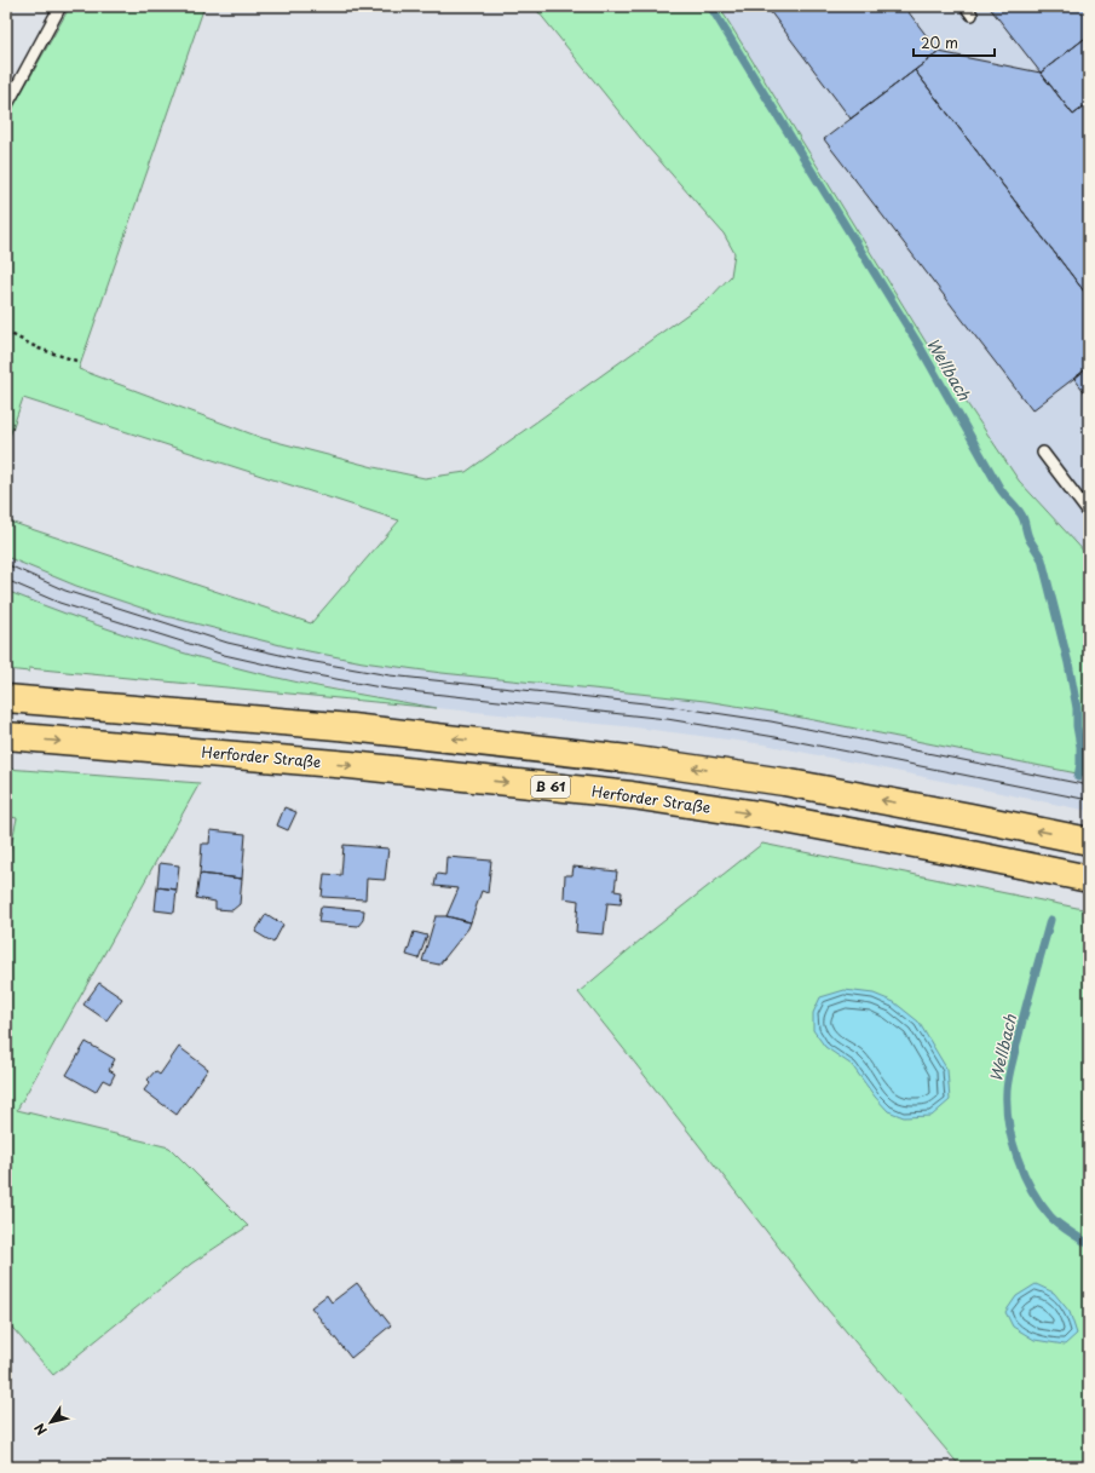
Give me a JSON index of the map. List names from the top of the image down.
{
  "streets": {
    "main road": ["Herforder Straße", "B 61"]
  },
  "water": ["Wellbach"],
  "scale_bar": "20 m",
  "north": "bottom left"
}
